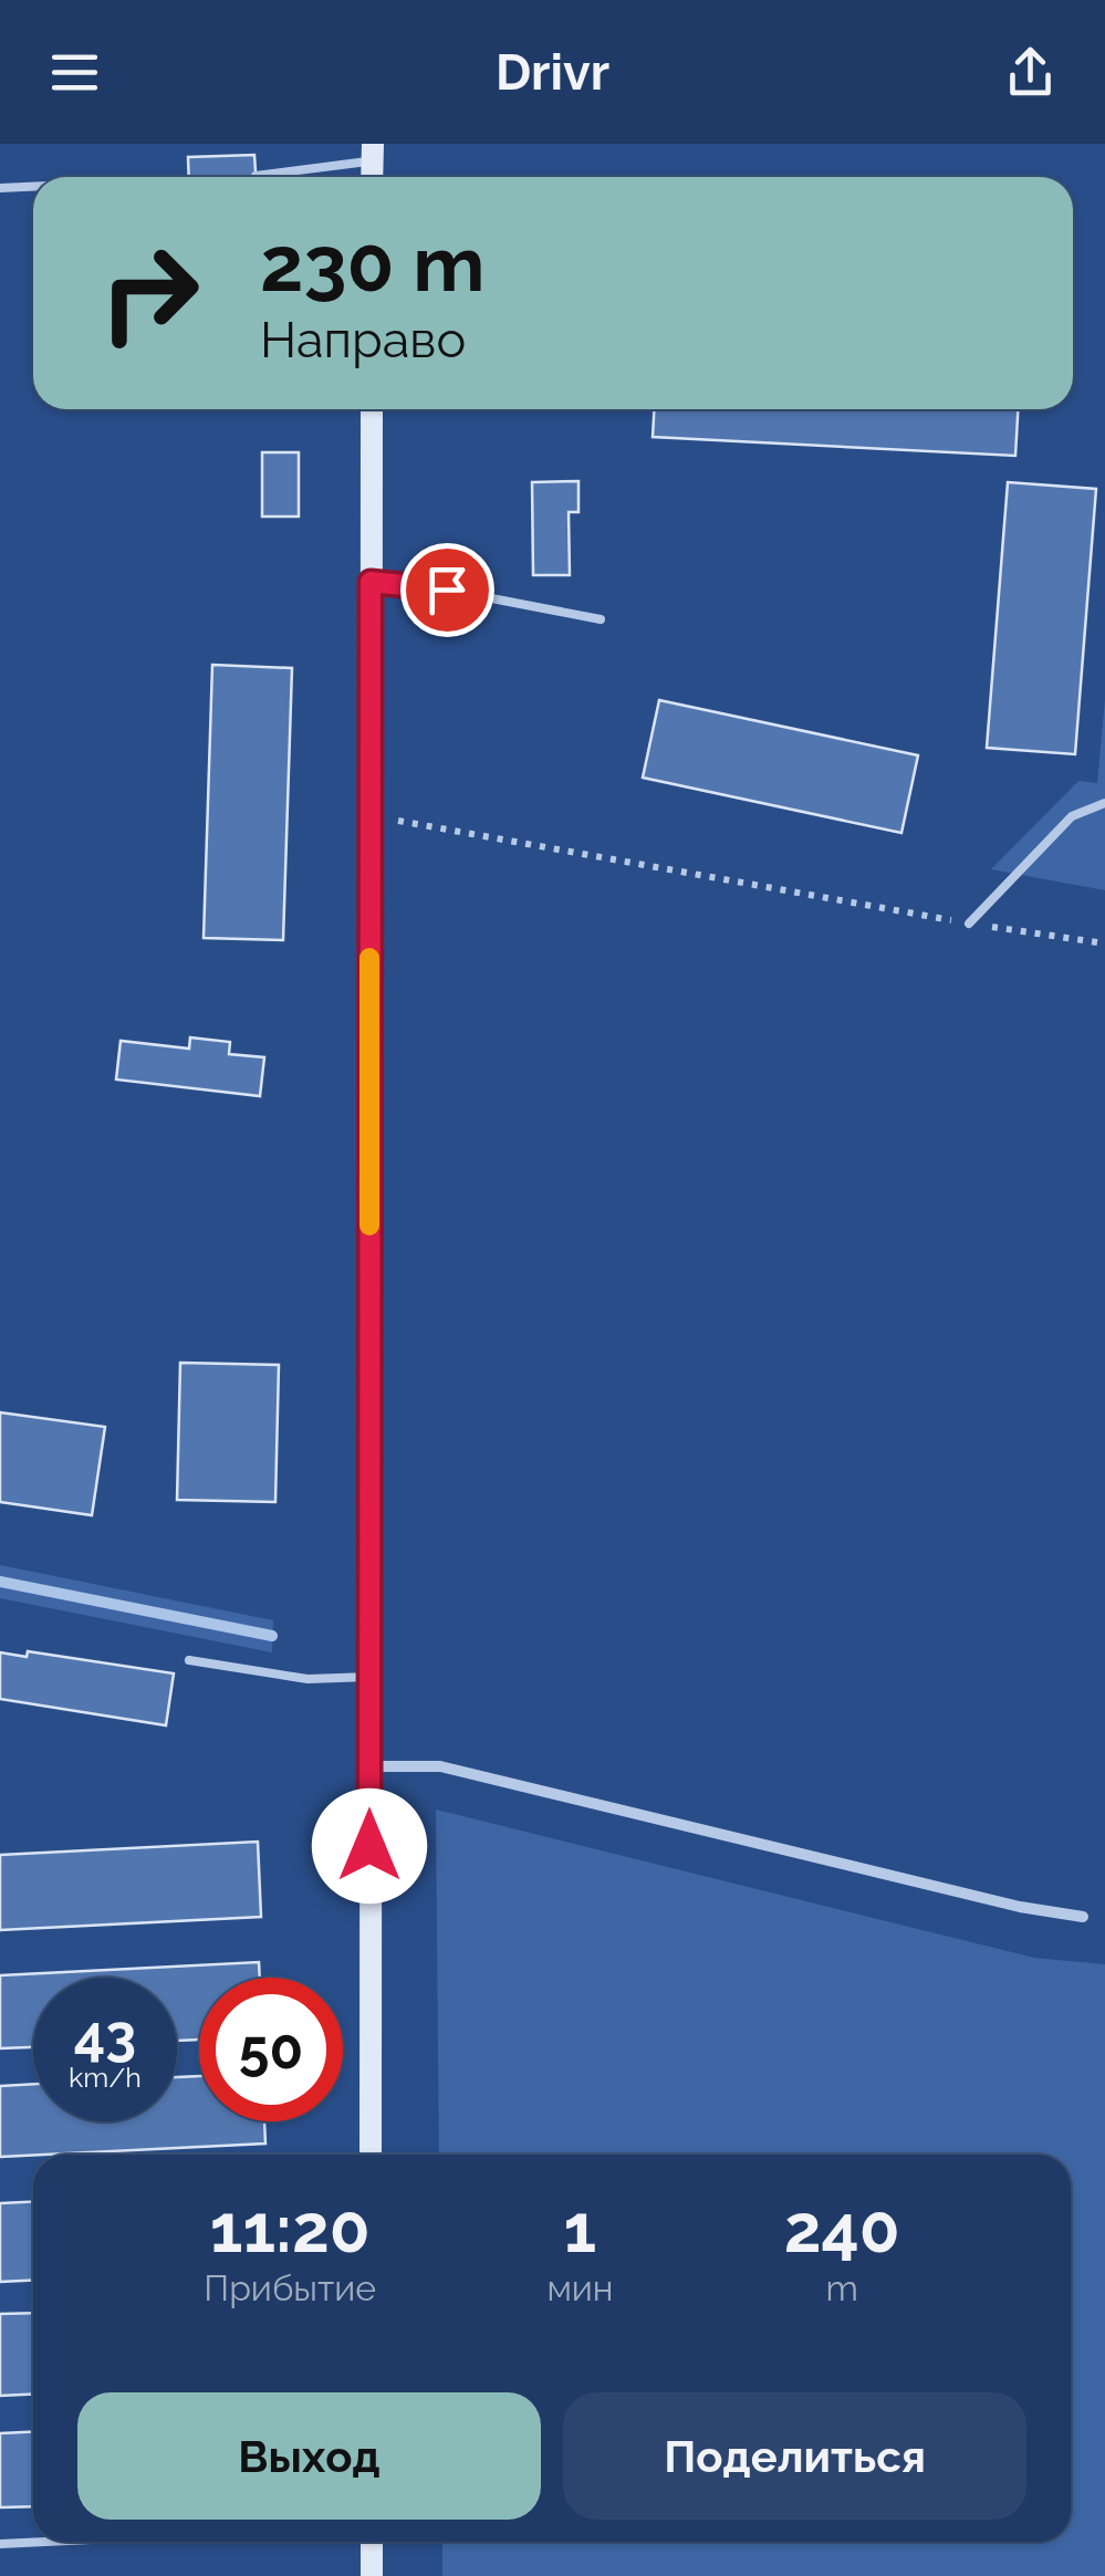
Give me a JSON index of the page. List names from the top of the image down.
{
  "page": {
    "header": "Drivr",
    "turn": ["230 m", "Направо"],
    "speed": "43 km/h",
    "limit": "50",
    "eta": [
      "11:20",
      "Прибытие",
      "1",
      "мин",
      "240",
      "m"
    ],
    "buttons": ["Выход", "Поделиться"]
  }
}
